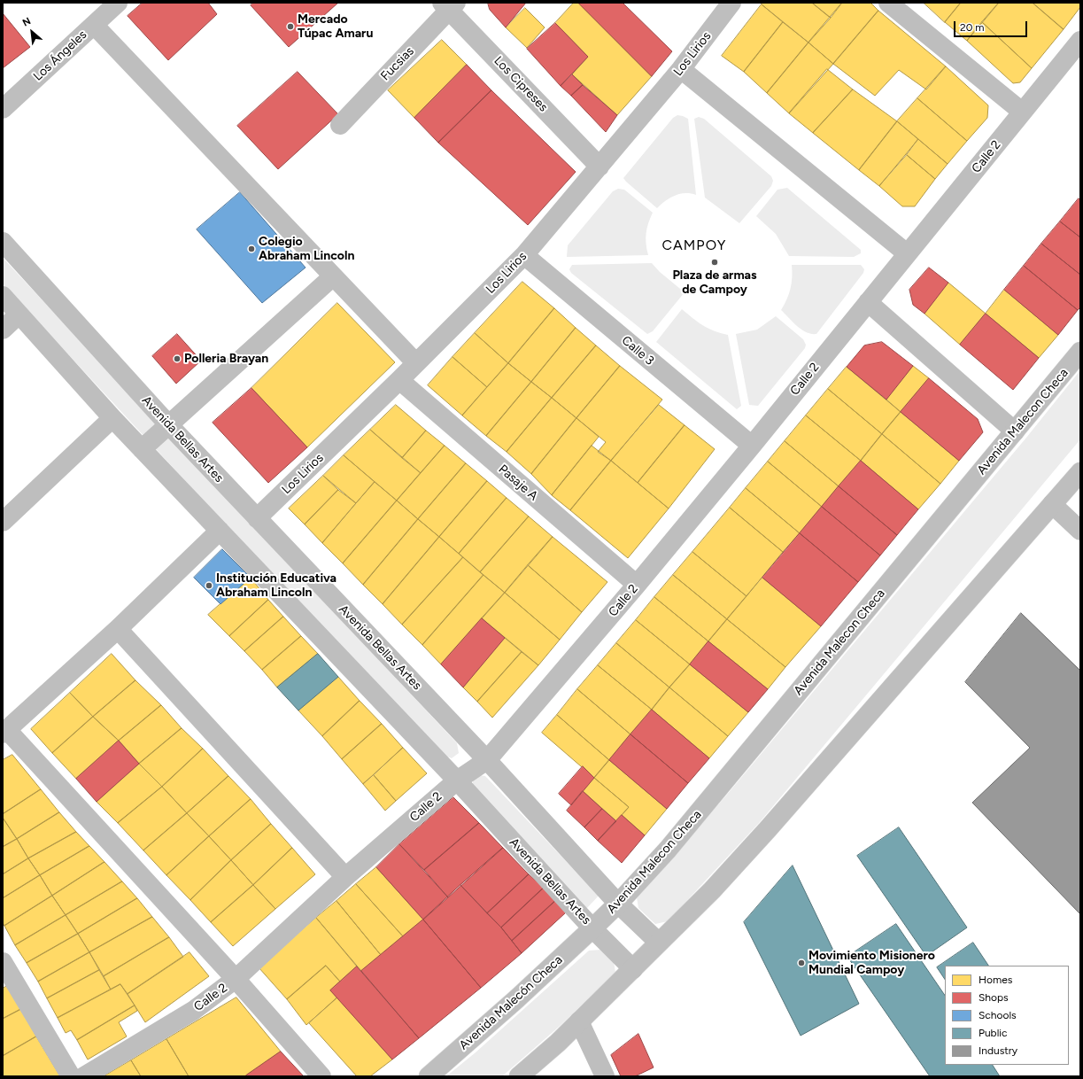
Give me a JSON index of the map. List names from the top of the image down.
{
  "streets": {
    "street": [
      "Los Lirios",
      "Los Ángeles",
      "Fucsias",
      "Los Cipreses",
      "Calle 2",
      "Calle 3",
      "Avenida Malecon Checa",
      "Avenida Bellas Artes",
      "Pasaje A",
      "Avenida Malecón Checa"
    ]
  },
  "crossings": [
    ["Los Lirios", "Los Cipreses"],
    ["Los Lirios", "Calle 3"],
    ["Los Lirios", "Avenida Bellas Artes"],
    ["Los Lirios", "Pasaje A"],
    ["Fucsias", "Los Cipreses"],
    ["Calle 2", "Calle 3"],
    ["Calle 2", "Avenida Bellas Artes"],
    ["Calle 2", "Pasaje A"],
    ["Avenida Malecon Checa", "Avenida Bellas Artes"],
    ["Avenida Malecon Checa", "Avenida Malecón Checa"],
    ["Avenida Bellas Artes", "Avenida Malecón Checa"]
  ],
  "districts": ["CAMPOY"],
  "places": [
    "Mercado Túpac Amaru",
    "Colegio Abraham Lincoln",
    "Plaza de armas de Campoy",
    "Polleria Brayan",
    "Institución Educativa Abraham Lincoln",
    "Movimiento Misionero Mundial Campoy"
  ],
  "legend": [
    "Homes",
    "Shops",
    "Schools",
    "Public",
    "Industry"
  ],
  "scale_bar": "20 m",
  "north": "top left"
}
